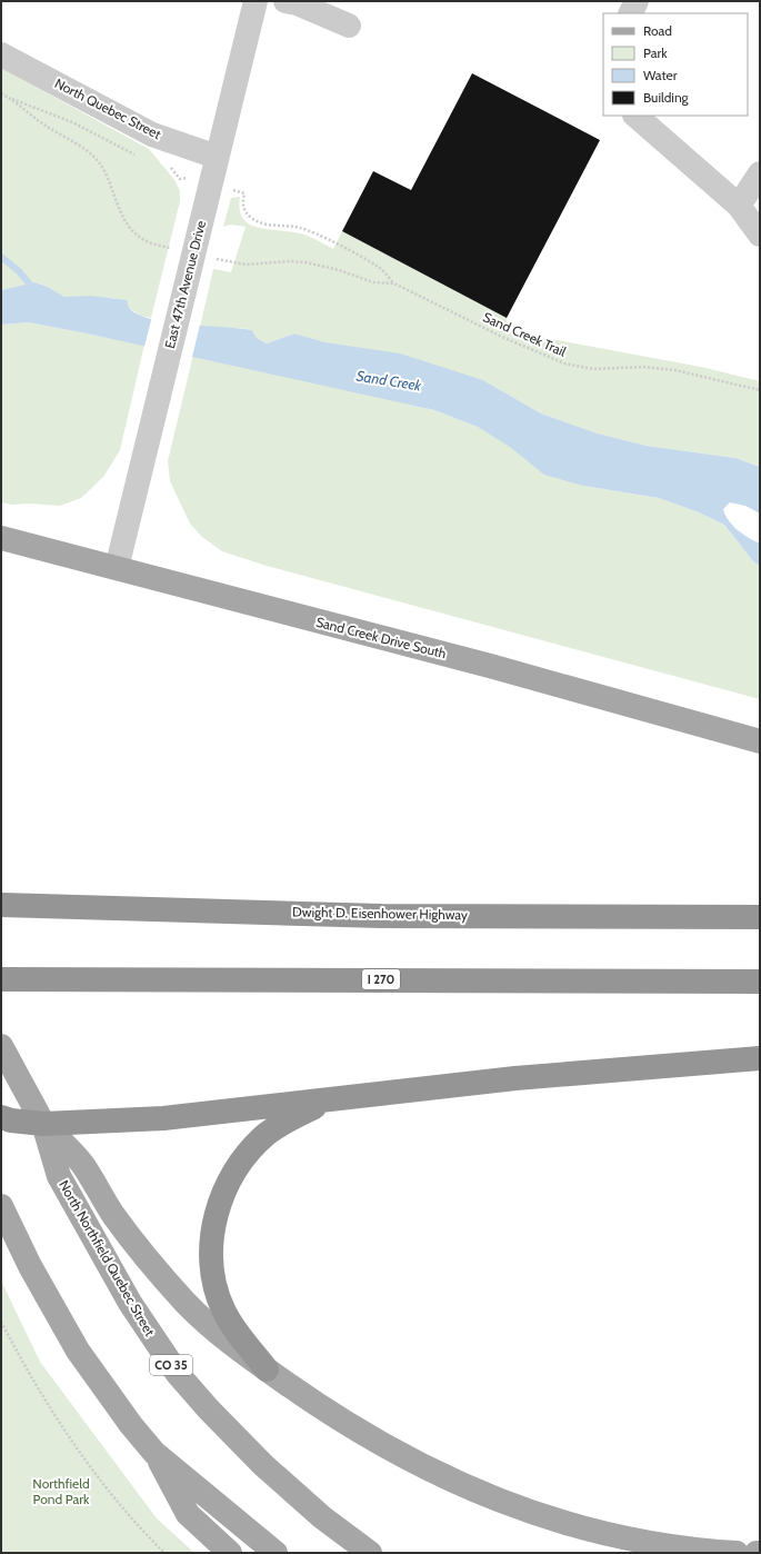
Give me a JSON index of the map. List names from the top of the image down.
{
  "streets": {
    "highway": ["Dwight D. Eisenhower Highway", "I 270"],
    "main road": ["Sand Creek Drive South", "North Northfield Quebec Street", "CO 35"],
    "street": ["North Quebec Street", "East 47th Avenue Drive"],
    "path": ["Sand Creek Trail"]
  },
  "crossings": [
    ["North Quebec Street", "East 47th Avenue Drive"],
    ["East 47th Avenue Drive", "Sand Creek Drive South"]
  ],
  "water": ["Sand Creek"],
  "parks": ["Northfield Pond Park"],
  "legend": [
    "Road",
    "Park",
    "Water",
    "Building"
  ]
}
